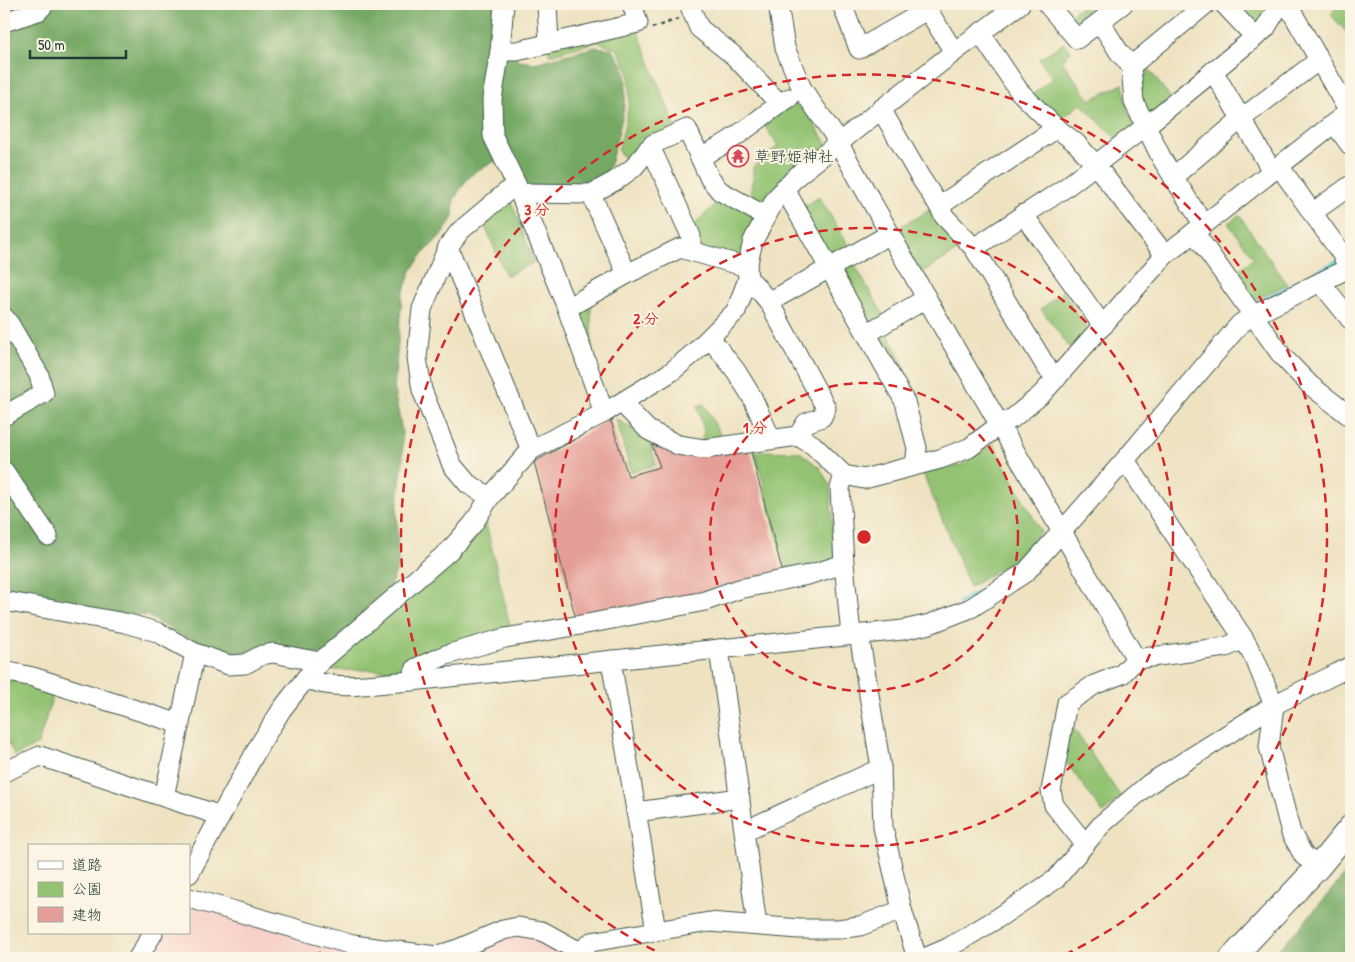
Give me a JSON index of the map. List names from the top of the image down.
{
  "places": {
    "temple": ["草野姫神社"]
  },
  "legend": ["道路", "公園", "建物"],
  "scale_bar": "50 m",
  "rings": ["3 分", "2 分", "1 分"]
}
